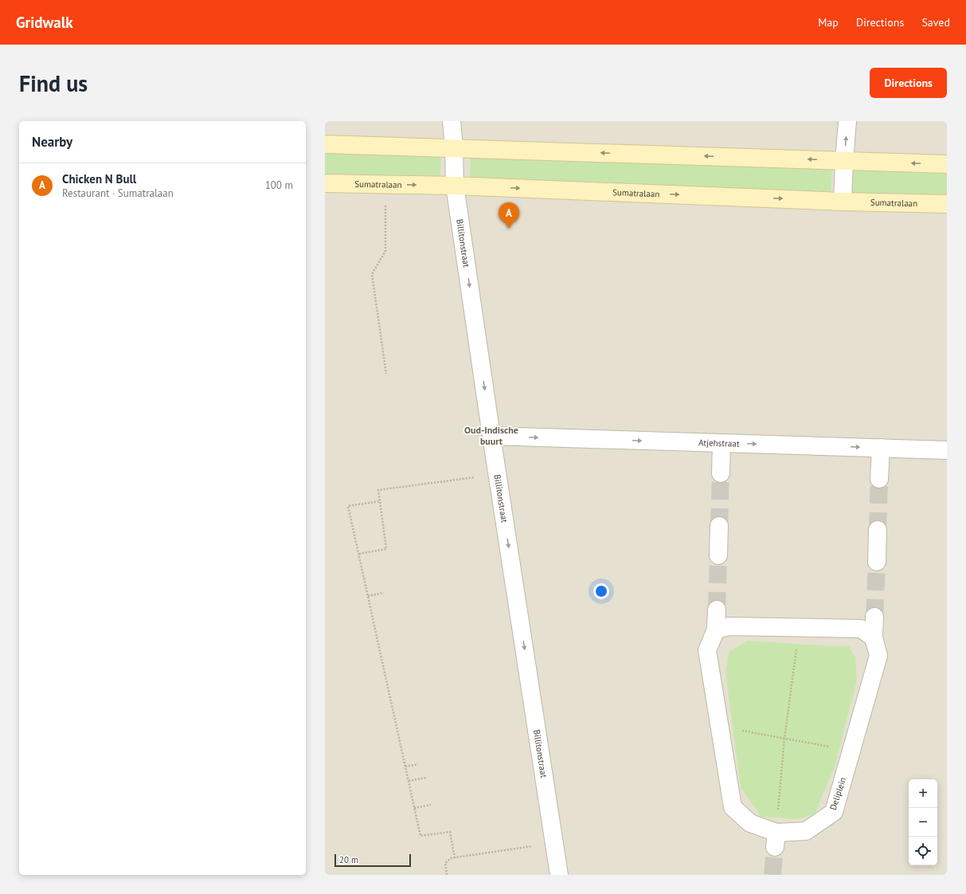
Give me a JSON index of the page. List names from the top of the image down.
{
  "streets": {
    "main road": ["Sumatralaan"],
    "street": ["Billitonstraat", "Atjehstraat", "Deliplein"]
  },
  "crossings": [
    ["Sumatralaan", "Billitonstraat"],
    ["Billitonstraat", "Atjehstraat"]
  ],
  "one_way": ["Billitonstraat", "Atjehstraat"],
  "districts": ["Oud-Indische buurt"],
  "scale_bar": "20 m",
  "page": {
    "header": "Gridwalk",
    "nav": ["Map", "Directions", "Saved"],
    "buttons": "Directions",
    "title": "Find us",
    "heading": "Nearby",
    "list": [
      {
        "mark": "A",
        "name": "Chicken N Bull",
        "note": "Restaurant · Sumatralaan",
        "value": "100 m"
      }
    ],
    "pins": "A",
    "map_buttons": ["+", "−"],
    "scale": "20 m"
  }
}
